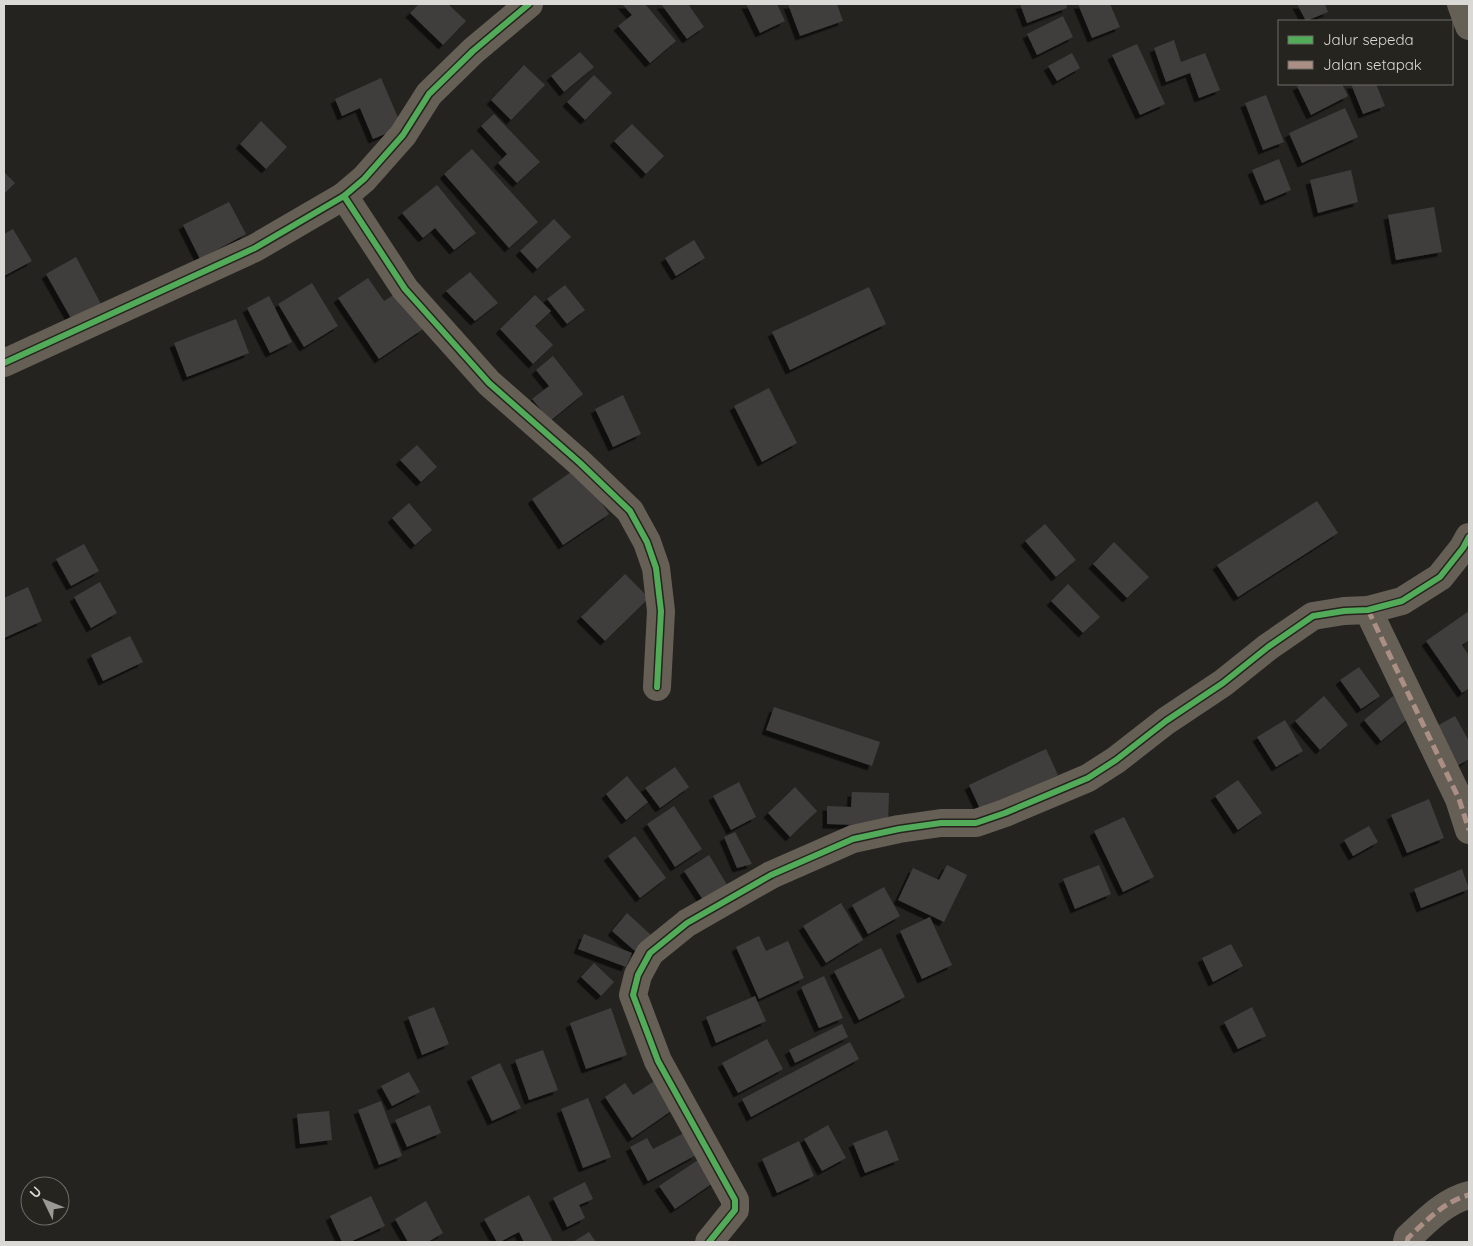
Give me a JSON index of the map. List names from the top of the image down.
{
  "legend": ["Jalur sepeda", "Jalan setapak"],
  "north": "top left"
}
